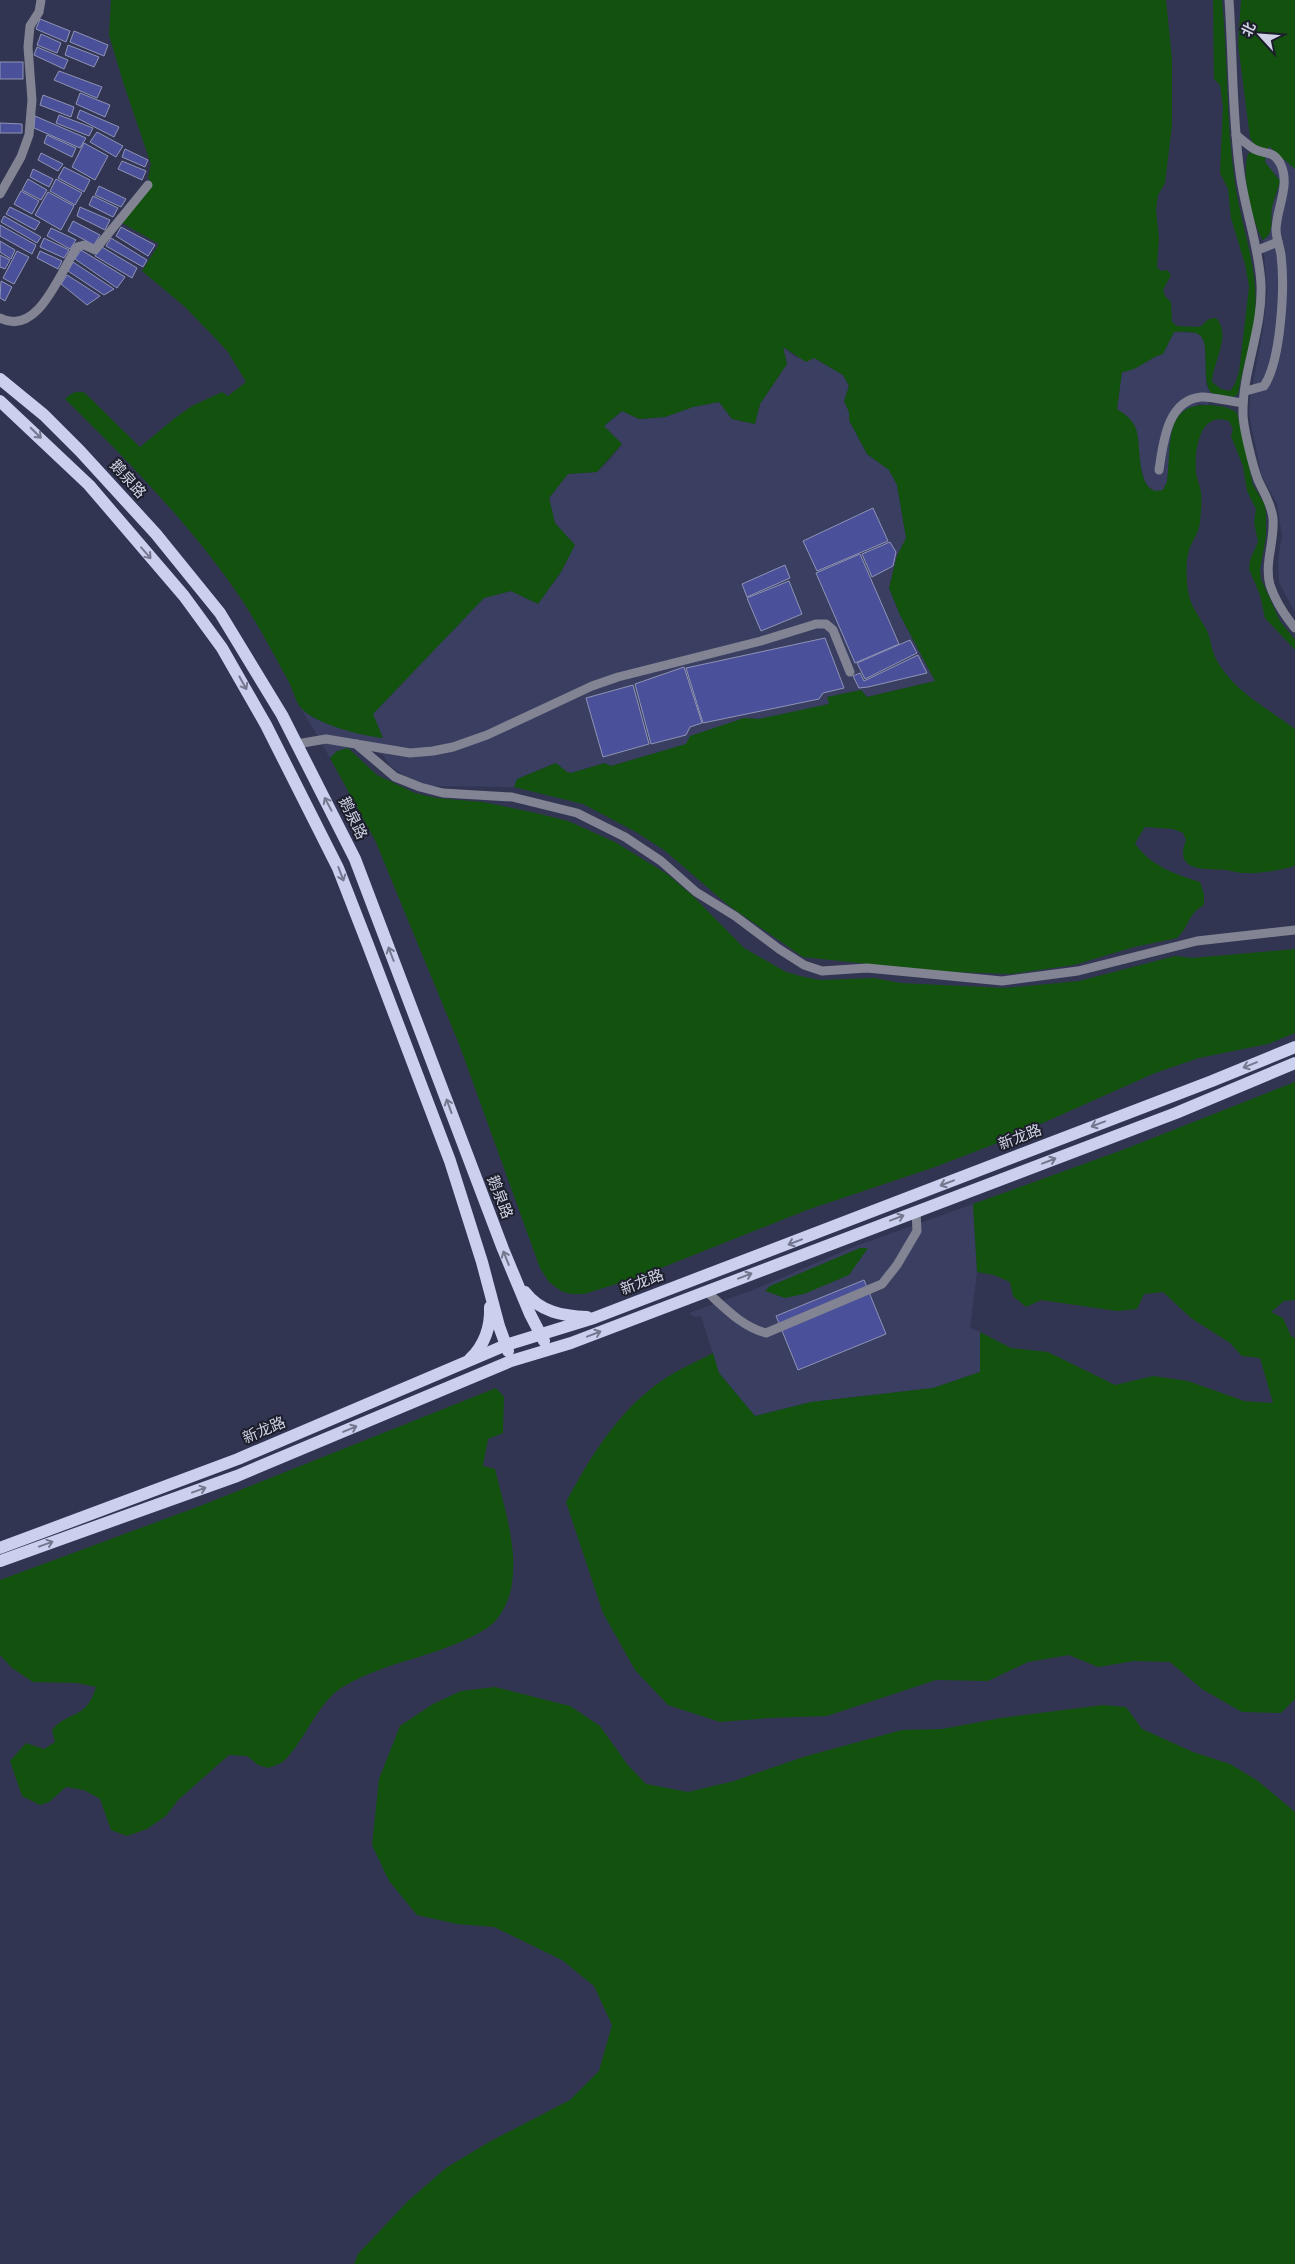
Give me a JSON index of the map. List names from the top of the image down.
{
  "streets": {
    "main road": ["鹅泉路", "新龙路"]
  },
  "crossings": [
    ["鹅泉路", "新龙路"]
  ],
  "north": "top left"
}
